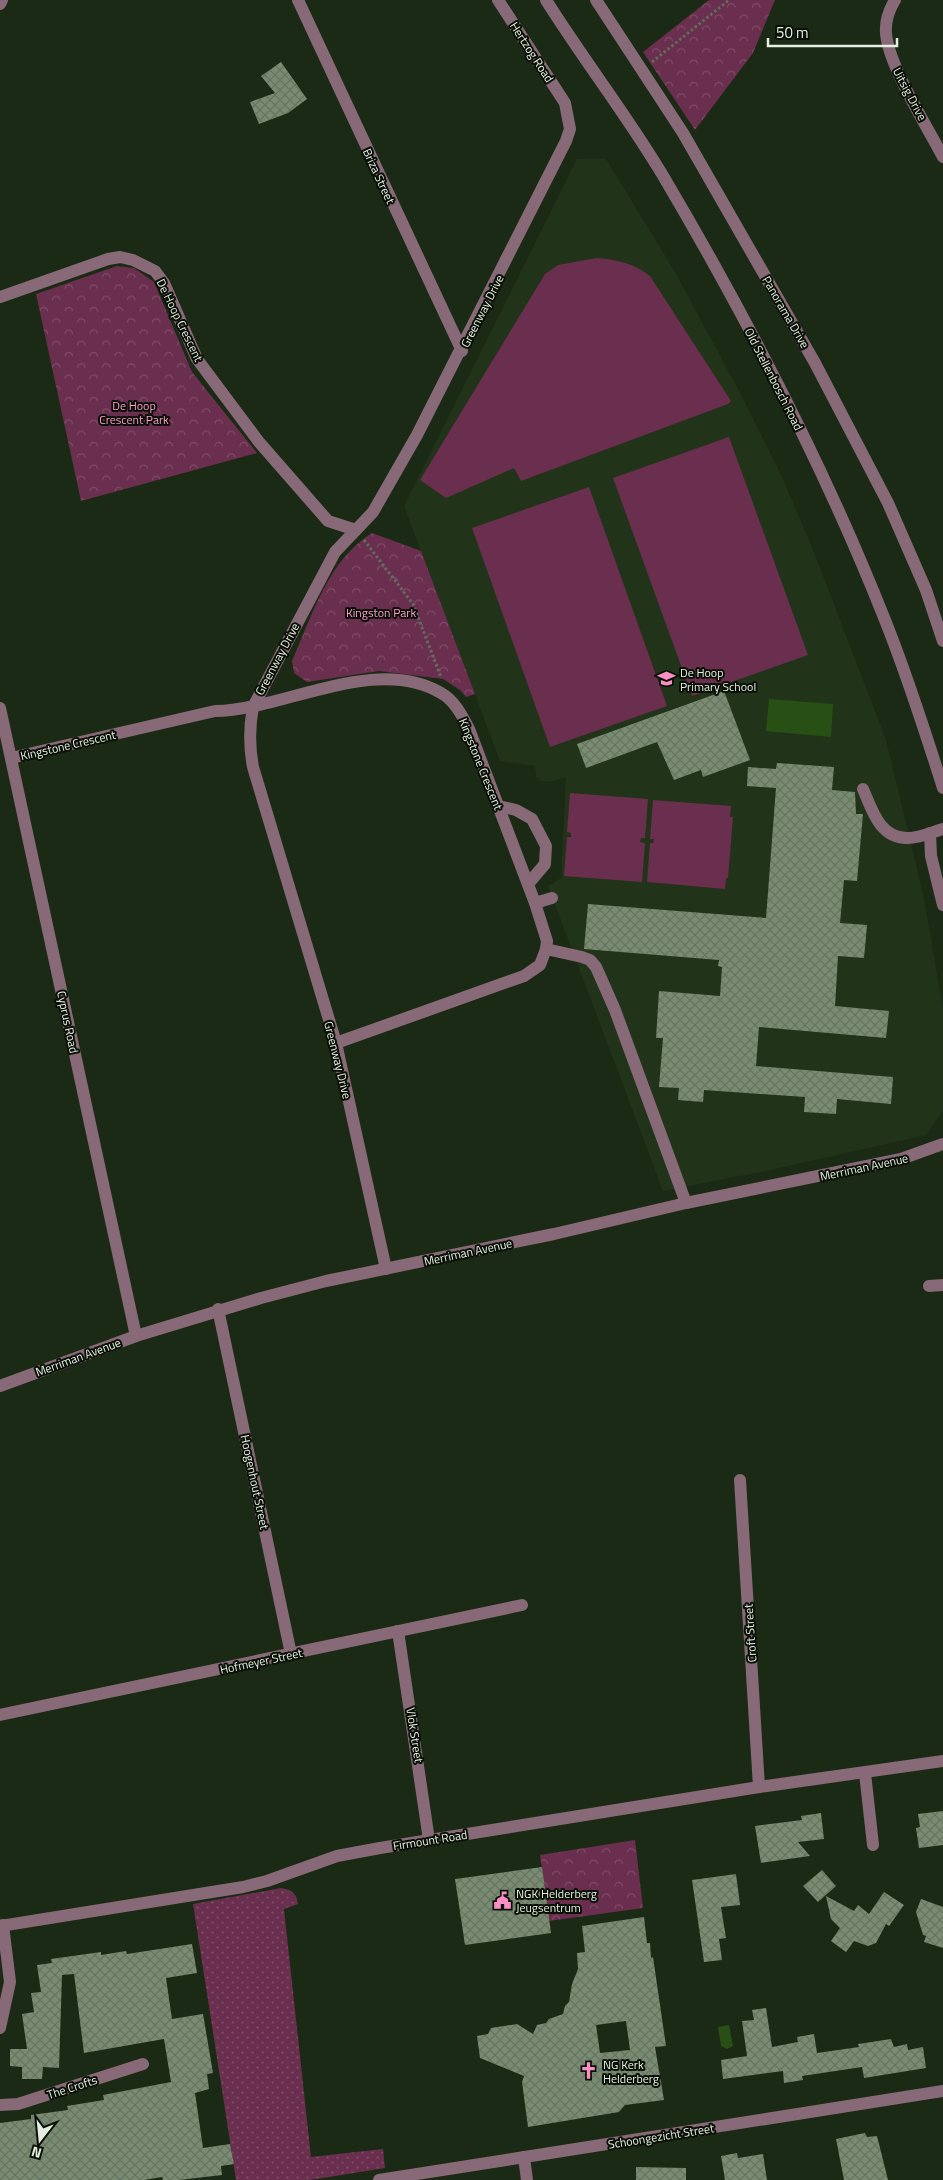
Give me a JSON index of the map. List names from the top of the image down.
{
  "streets": {
    "street": [
      "Hertzog Road",
      "Uitsig Drive",
      "Briza Street",
      "Greenway Drive",
      "Panorama Drive",
      "De Hoop Crescent",
      "Old Stellenbosch Road",
      "Kingstone Crescent",
      "Cyprus Road",
      "Merriman Avenue",
      "Hoogenhout Street",
      "Croft Street",
      "Hofmeyer Street",
      "Vlok Street",
      "Firmount Road",
      "The Crofts",
      "Schoongezicht Street"
    ]
  },
  "crossings": [
    ["Hertzog Road", "Greenway Drive"],
    ["Briza Street", "Greenway Drive"],
    ["Greenway Drive", "De Hoop Crescent"],
    ["Greenway Drive", "Kingstone Crescent"],
    ["Greenway Drive", "Merriman Avenue"],
    ["Kingstone Crescent", "Cyprus Road"],
    ["Cyprus Road", "Merriman Avenue"],
    ["Merriman Avenue", "Hoogenhout Street"],
    ["Hoogenhout Street", "Hofmeyer Street"],
    ["Croft Street", "Firmount Road"],
    ["Hofmeyer Street", "Vlok Street"],
    ["Vlok Street", "Firmount Road"]
  ],
  "parks": ["De Hoop Crescent Park", "Kingston Park"],
  "places": {
    "school or university": ["De Hoop Primary School"],
    "public building": ["NGK Helderberg Jeugsentrum"],
    "church": ["NG Kerk Helderberg"]
  },
  "scale_bar": "50 m",
  "north": "bottom"
}
